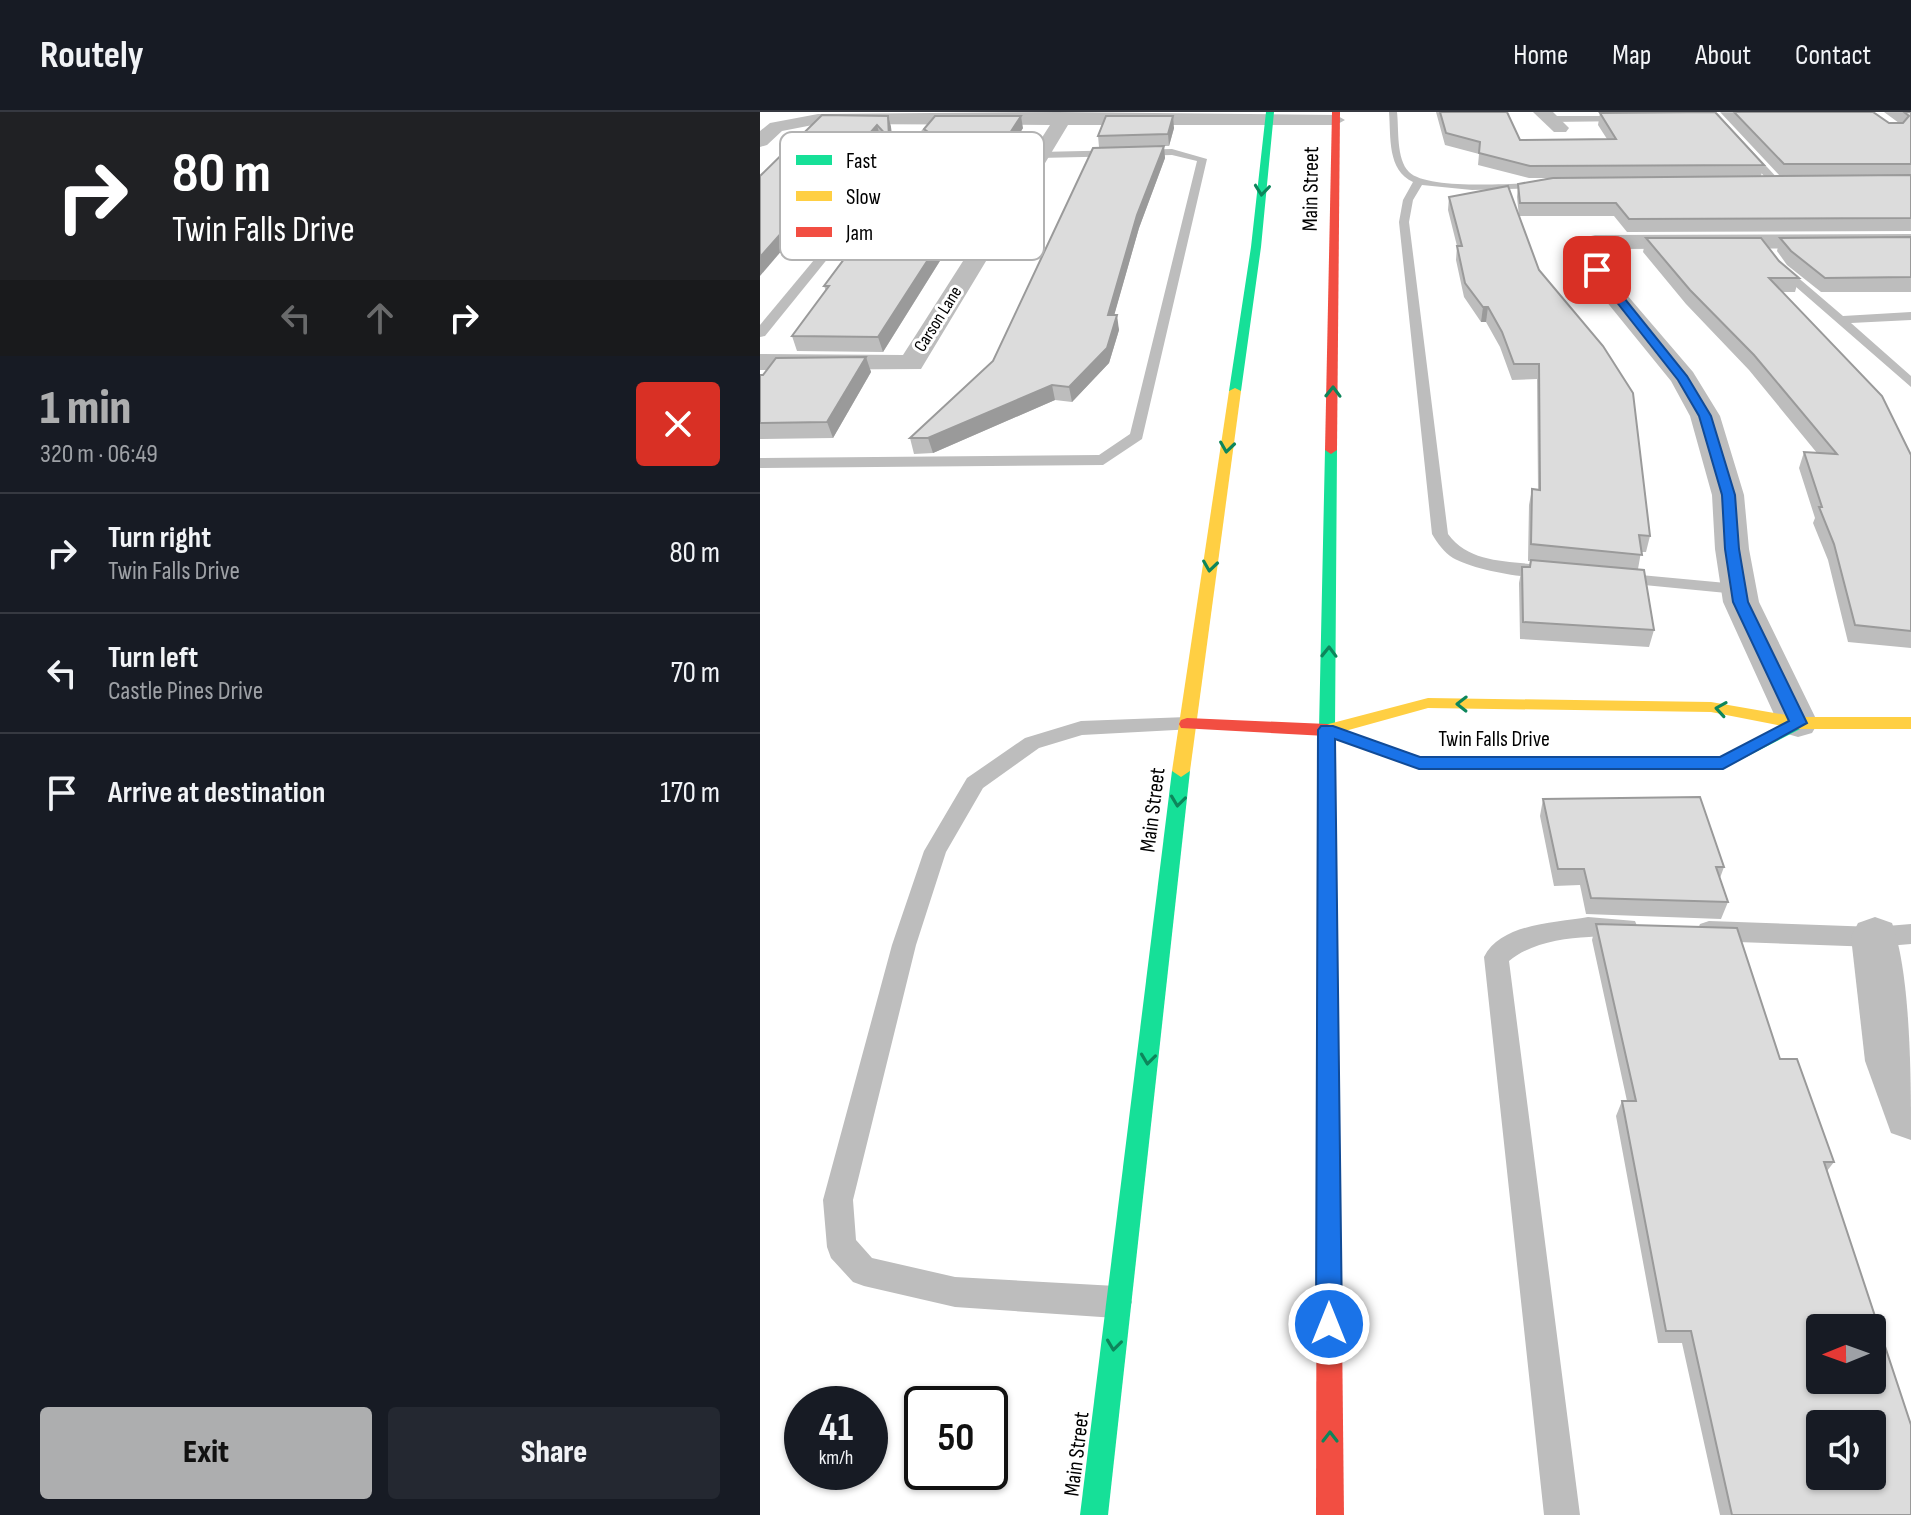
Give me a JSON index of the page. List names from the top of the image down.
{
  "streets": {
    "main road": ["Main Street", "Twin Falls Drive"],
    "street": ["Carson Lane"]
  },
  "crossings": [
    ["Main Street", "Twin Falls Drive"]
  ],
  "legend": ["Fast", "Slow", "Jam"],
  "north": "left",
  "page": {
    "header": "Routely",
    "nav": [
      "Home",
      "Map",
      "About",
      "Contact"
    ],
    "turn": ["80 m", "Twin Falls Drive"],
    "heading": ["1 min", "320 m · 06:49"],
    "list": [
      {
        "name": "Turn right",
        "note": "Twin Falls Drive",
        "value": "80 m"
      },
      {
        "name": "Turn left",
        "note": "Castle Pines Drive",
        "value": "70 m"
      },
      {
        "name": "Arrive at destination",
        "value": "170 m"
      }
    ],
    "speed": "41 km/h",
    "limit": "50",
    "buttons": ["Exit", "Share"]
  }
}
